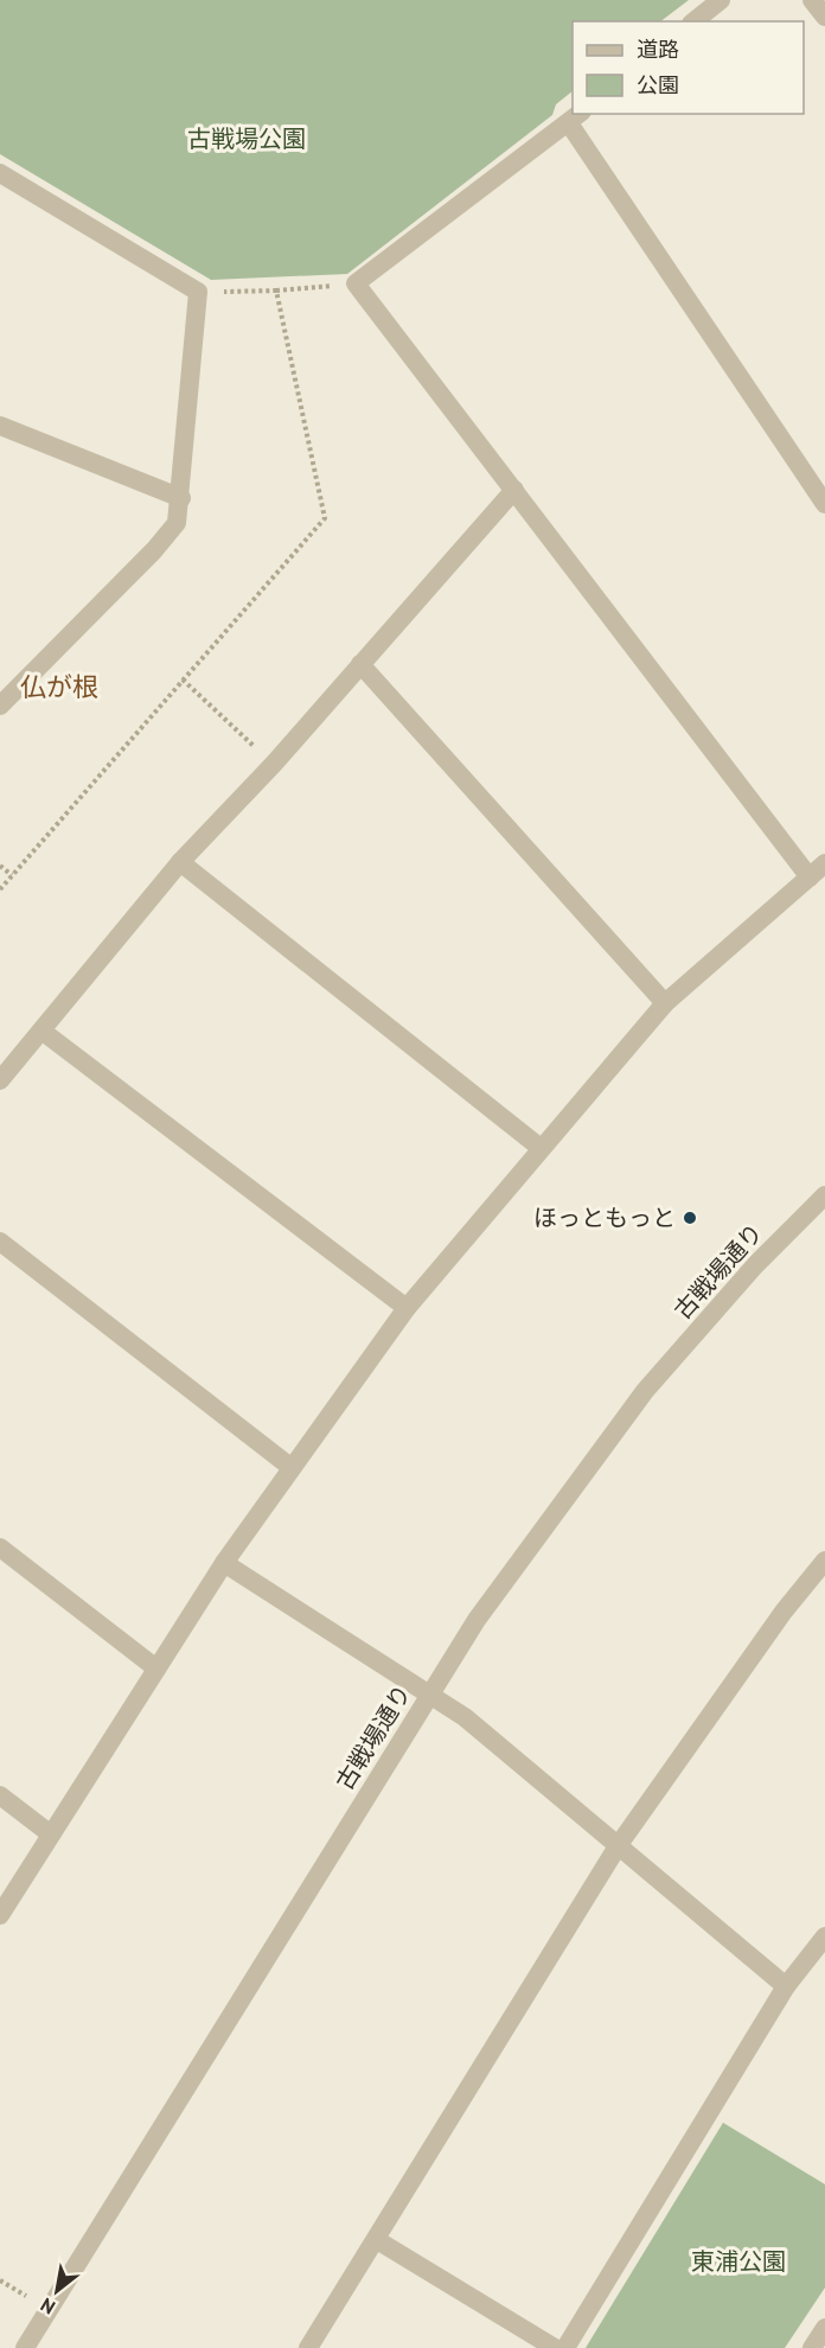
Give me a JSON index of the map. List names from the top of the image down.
{
  "streets": {
    "street": ["古戦場通り"]
  },
  "districts": ["仏が根"],
  "parks": ["古戦場公園", "東浦公園"],
  "places": ["ほっともっと"],
  "legend": ["道路", "公園"],
  "north": "bottom left"
}
